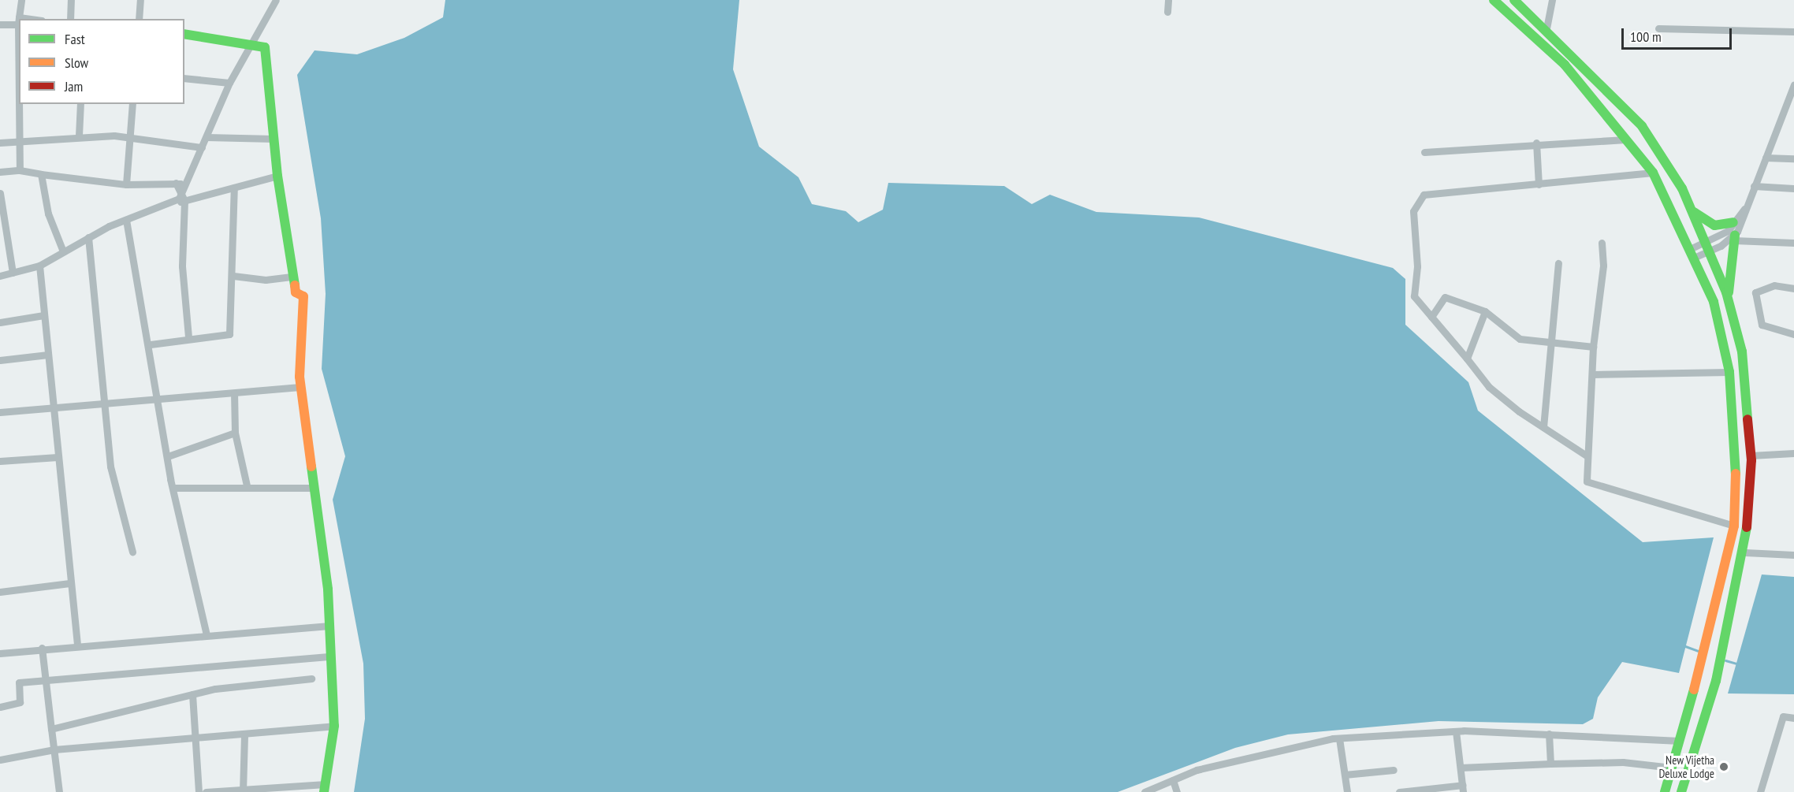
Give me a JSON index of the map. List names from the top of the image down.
{
  "places": ["New Vijetha Deluxe Lodge"],
  "legend": ["Fast", "Slow", "Jam"],
  "scale_bar": "100 m"
}
